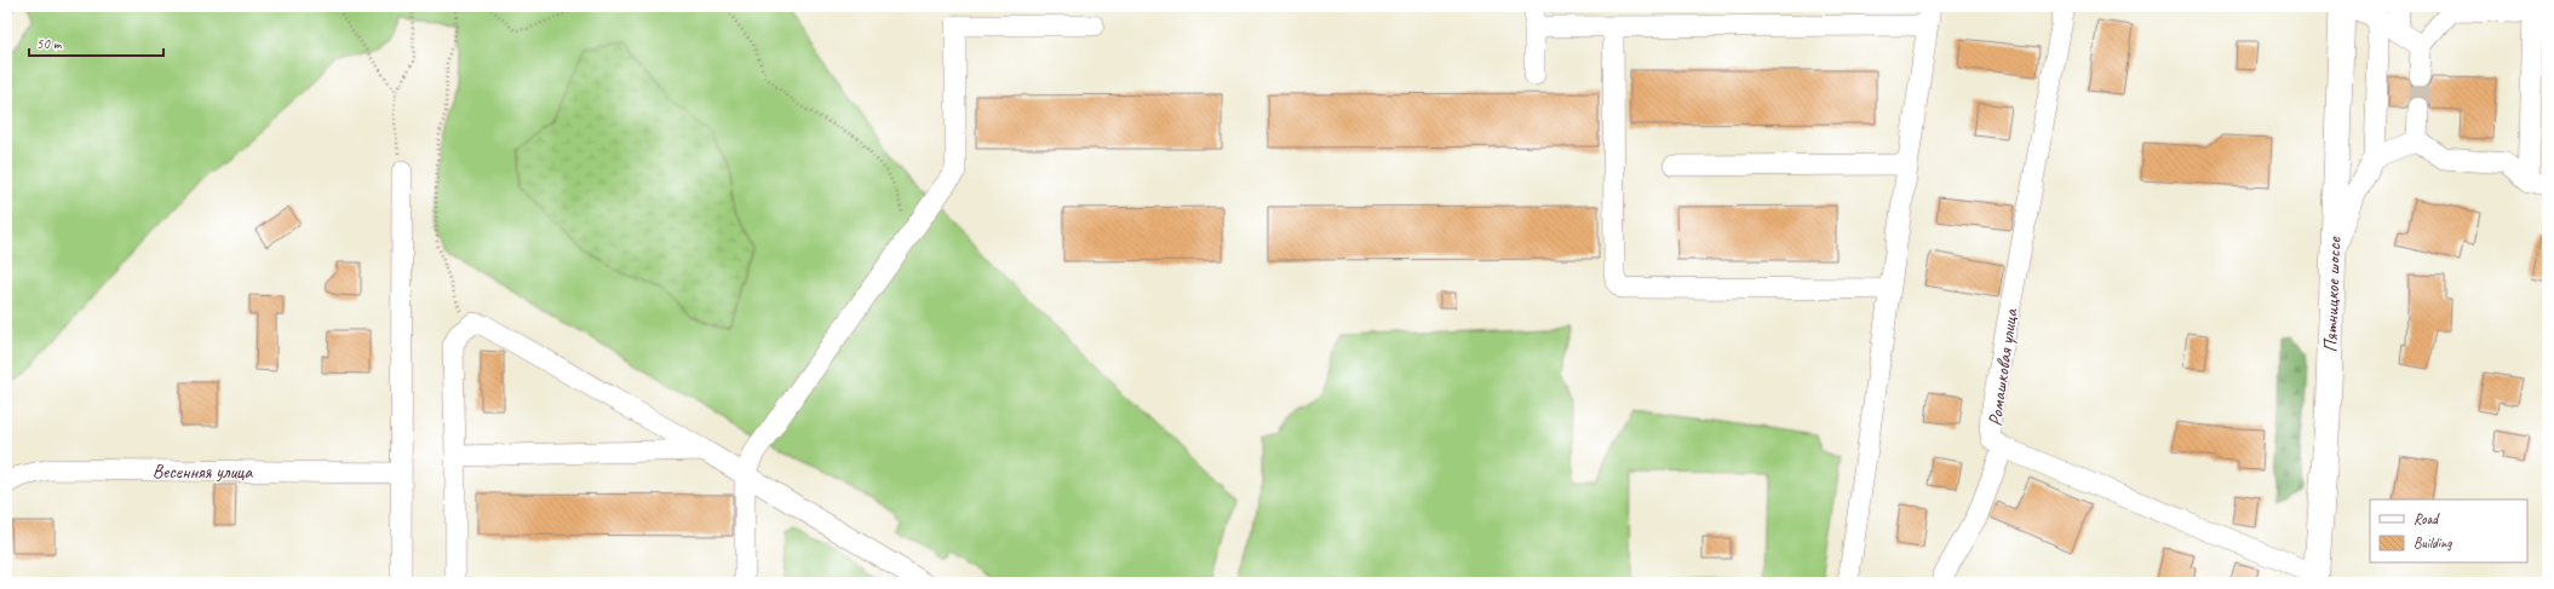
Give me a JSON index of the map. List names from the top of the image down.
{
  "streets": {
    "main road": ["Пятницкое шоссе"],
    "street": ["Ромашковая улица", "Весенняя улица"]
  },
  "crossings": [
    ["Пятницкое шоссе", "Ромашковая улица"]
  ],
  "legend": ["Road", "Building"],
  "scale_bar": "50 m"
}
